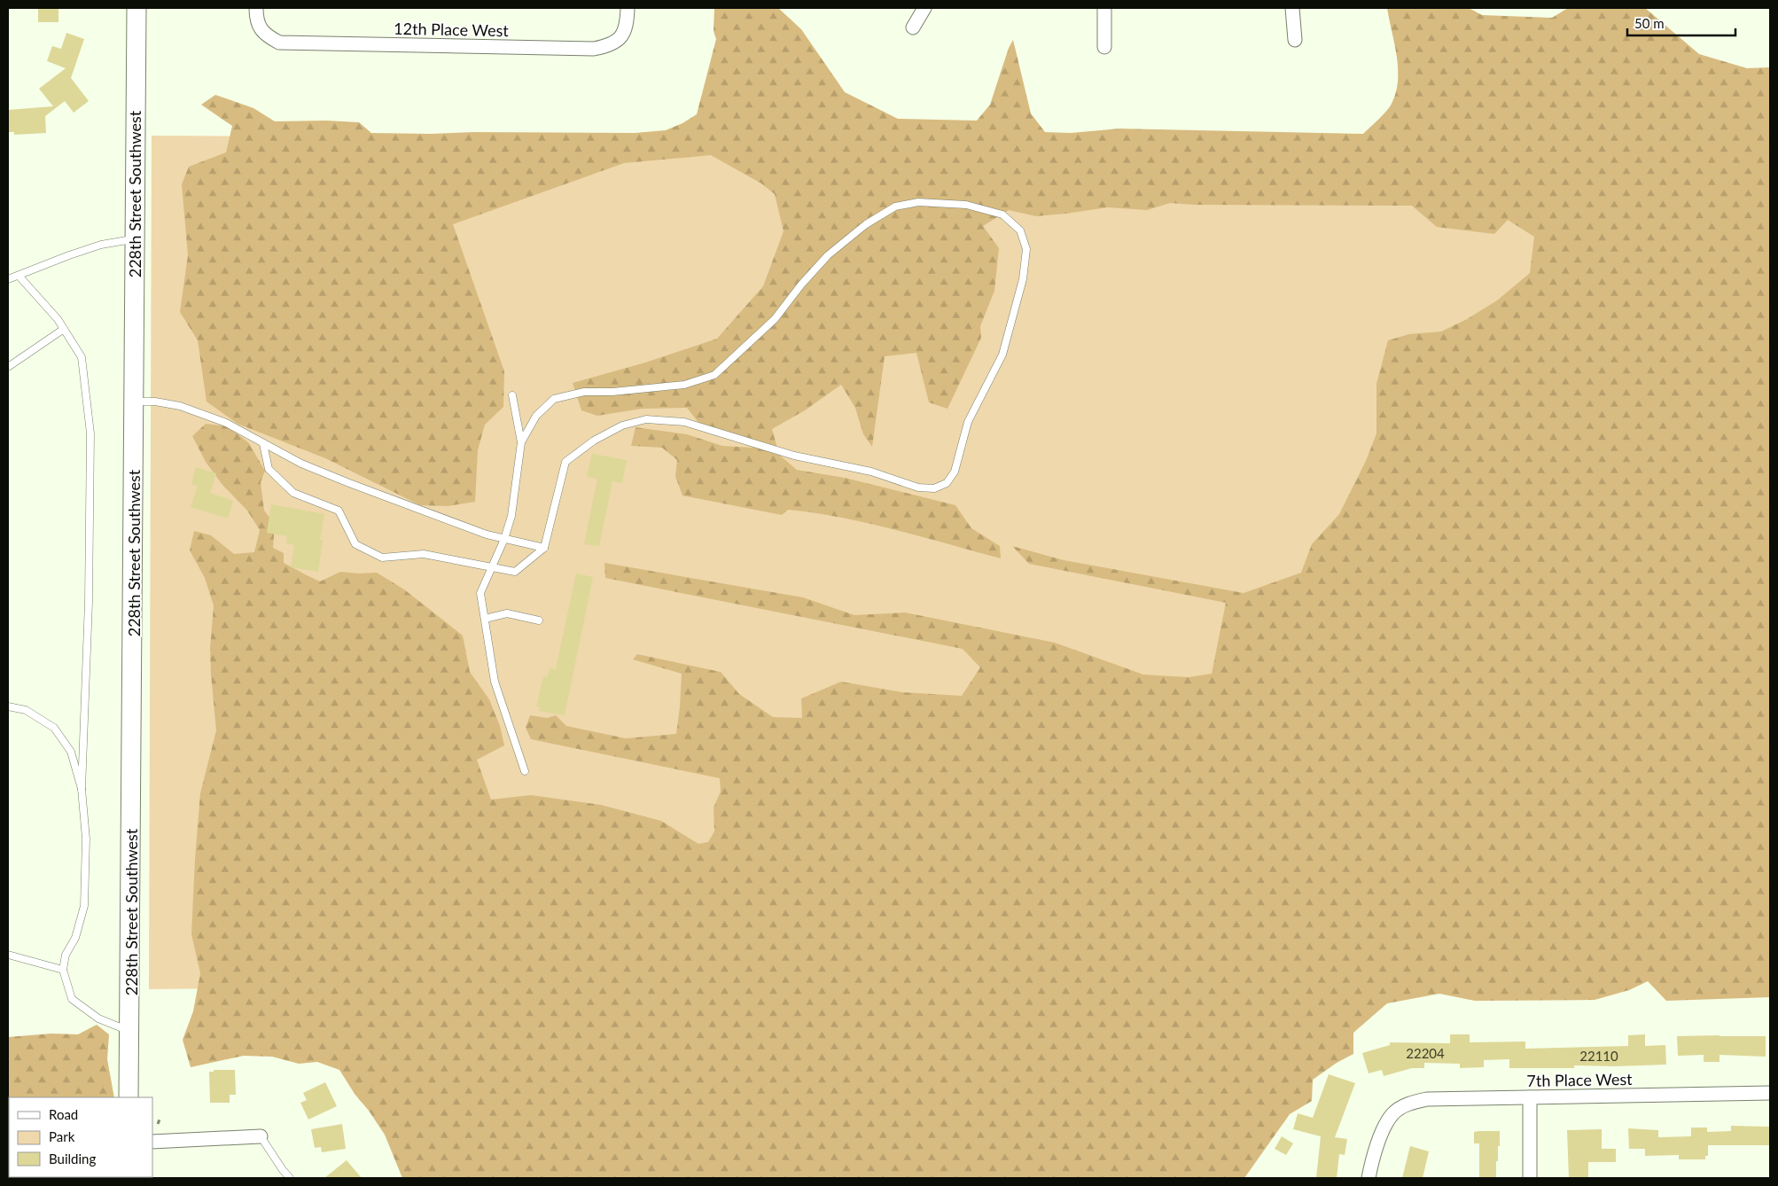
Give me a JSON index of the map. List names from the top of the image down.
{
  "streets": {
    "main road": ["228th Street Southwest"],
    "street": ["12th Place West", "7th Place West"]
  },
  "house_numbers": ["22204", "22110"],
  "legend": ["Road", "Park", "Building"],
  "scale_bar": "50 m"
}
